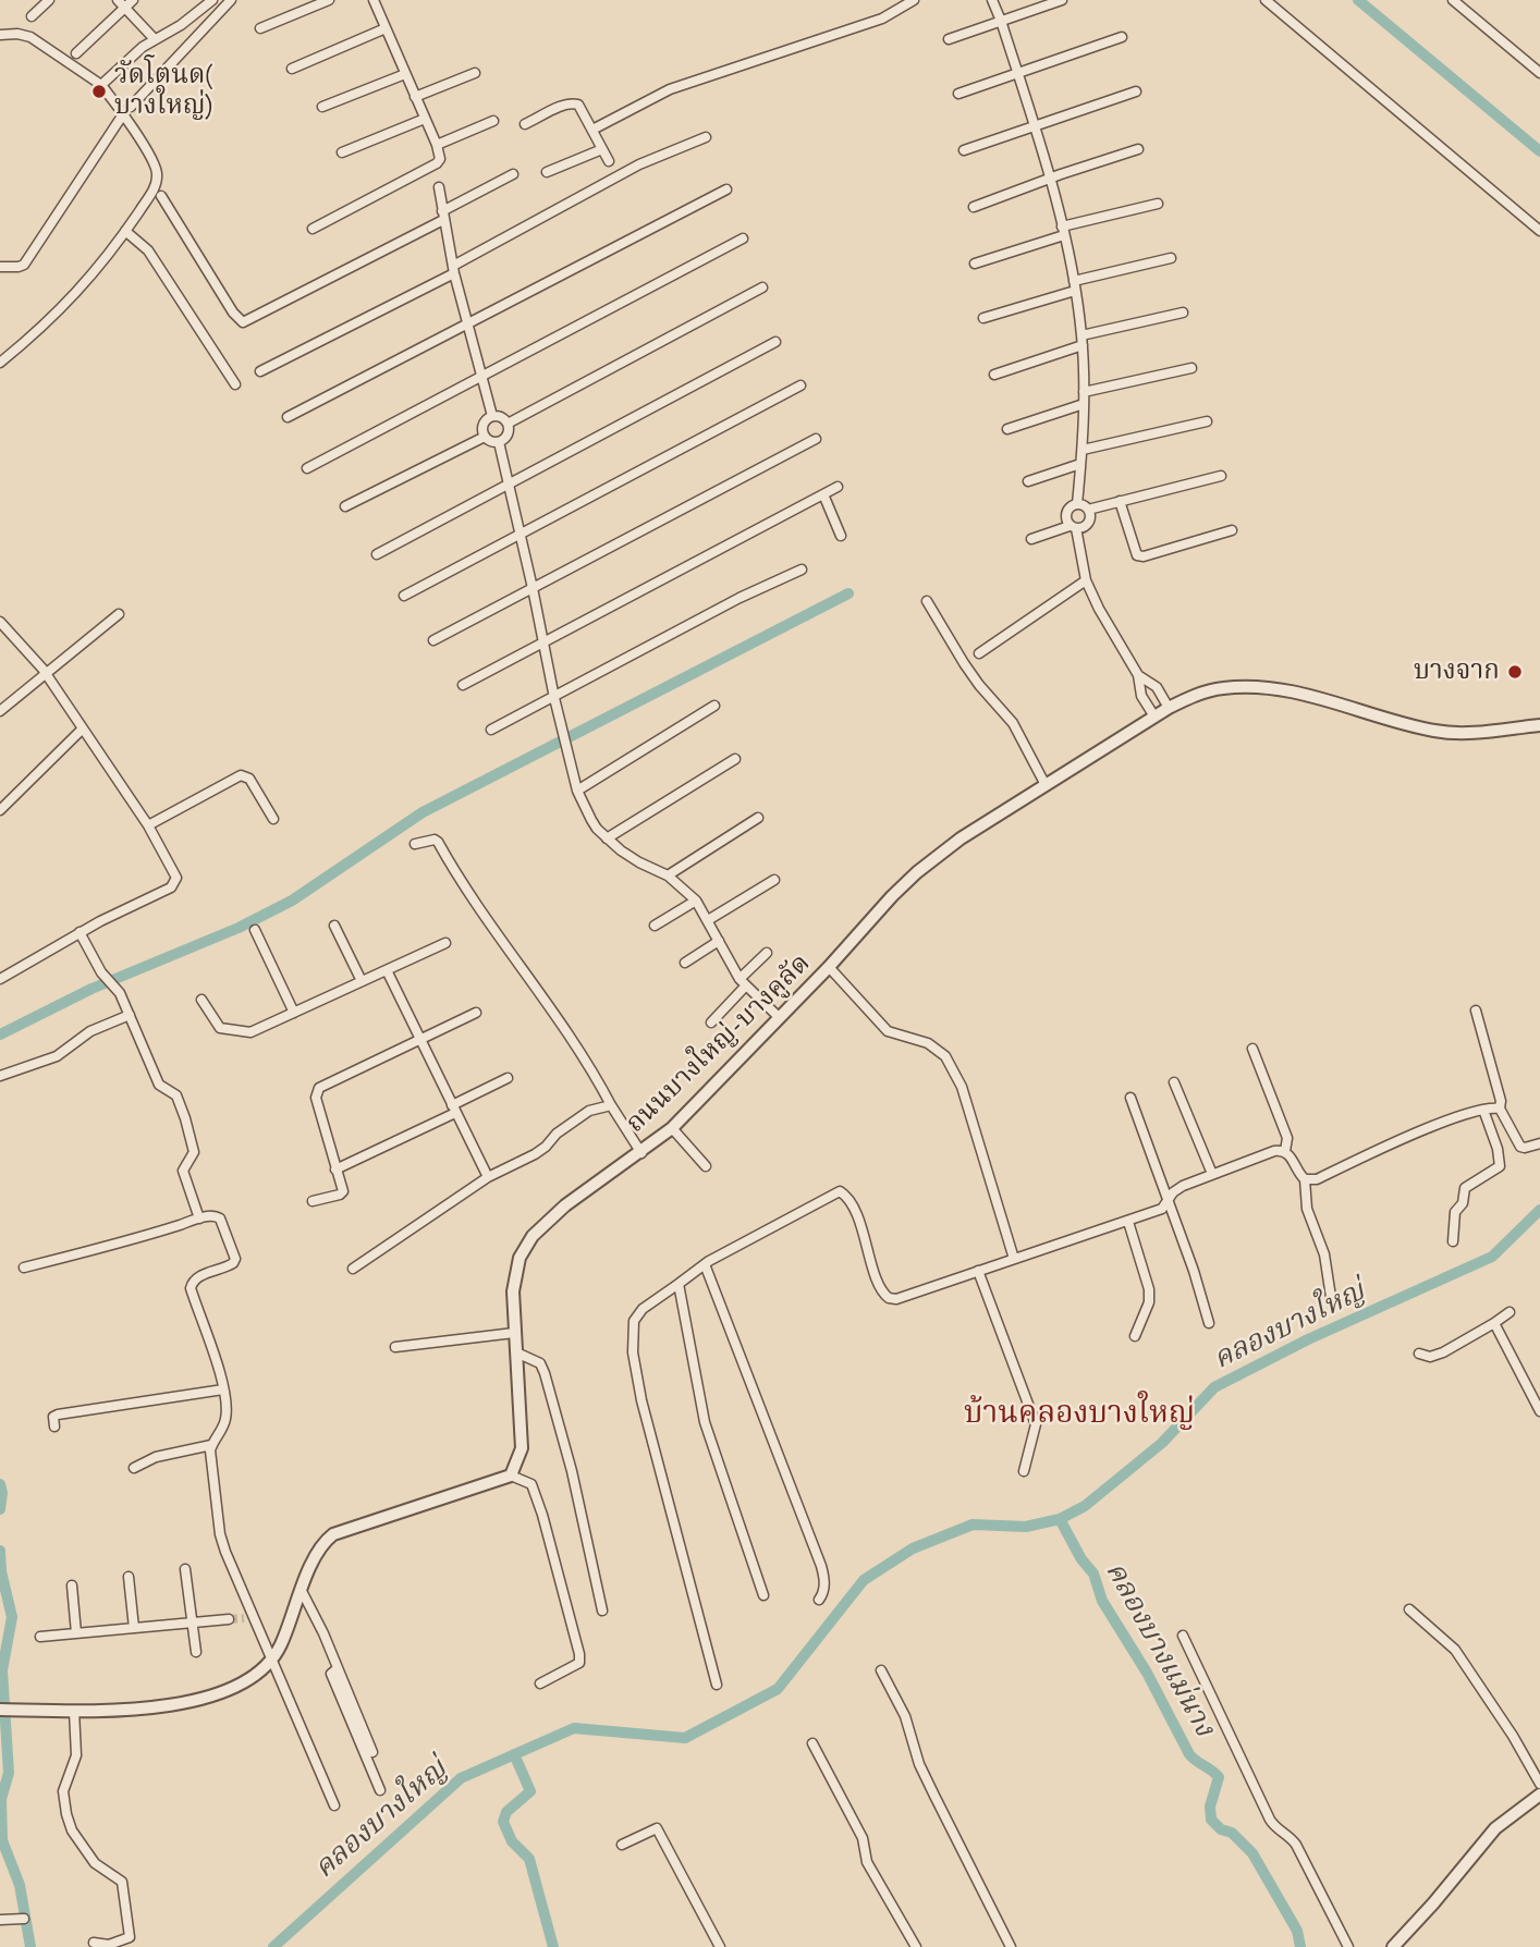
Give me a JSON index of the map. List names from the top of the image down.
{
  "streets": {
    "street": ["ถนนบางใหญ่-บางคูลัด"]
  },
  "districts": ["บ้านคลองบางใหญ่"],
  "water": ["คลองบางใหญ่", "คลองบางแม่นาง"],
  "places": ["วัดโตนด( บางใหญ่)", "บางจาก"]
}
